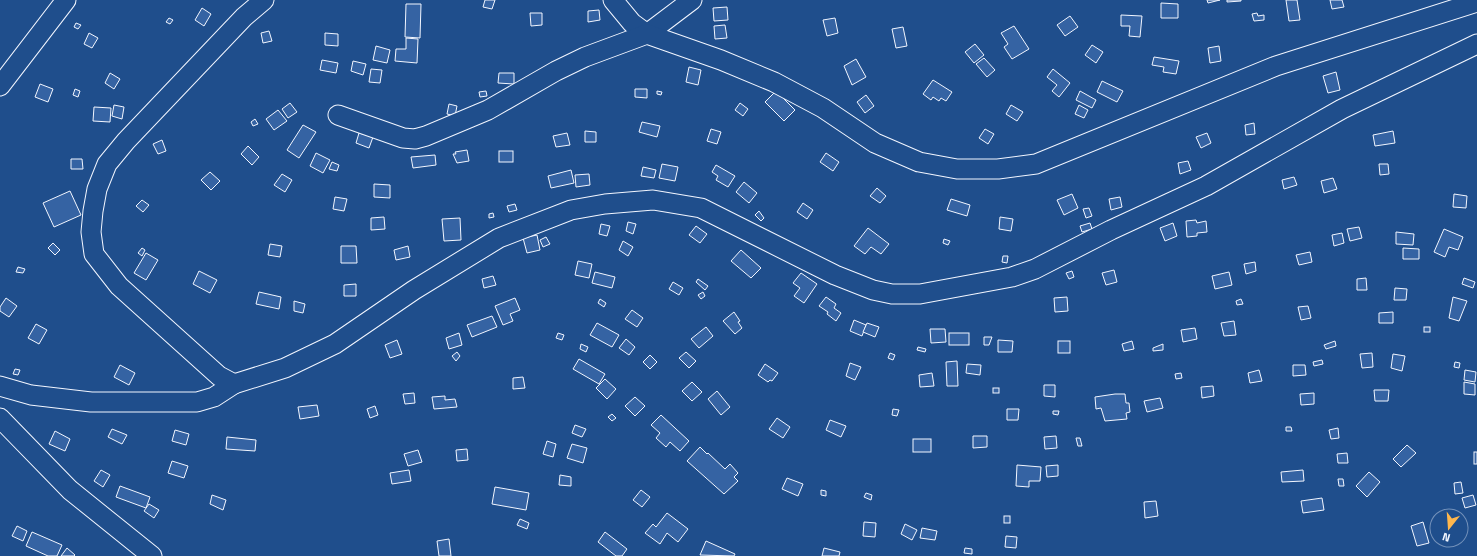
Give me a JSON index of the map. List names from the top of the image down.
{
  "north": "bottom"
}
